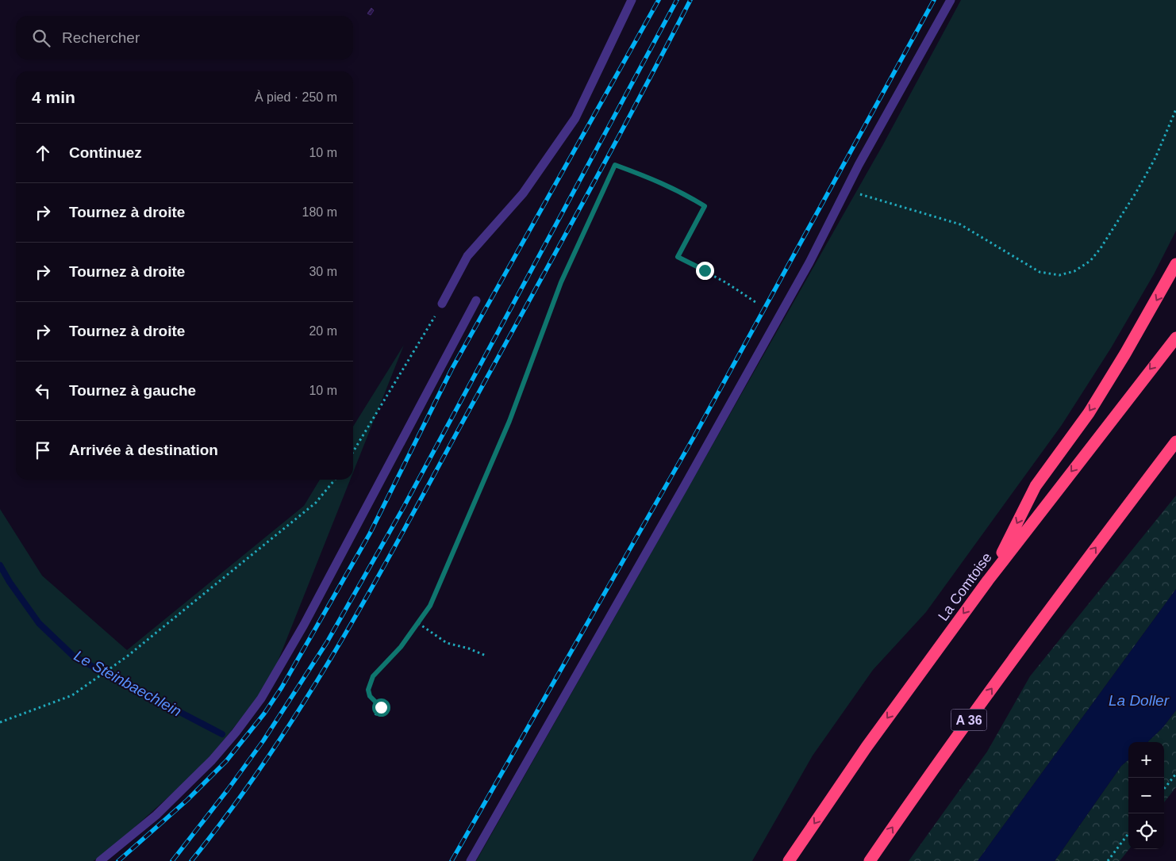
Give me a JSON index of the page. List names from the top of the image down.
{
  "streets": {
    "highway": ["La Comtoise", "A 36"]
  },
  "water": ["Le Steinbaechlein", "La Doller"],
  "page": {
    "search": "Rechercher",
    "heading": ["4 min", "À pied · 250 m"],
    "list": [
      ["Continuez", "10 m"],
      ["Tournez à droite", "180 m"],
      ["Tournez à droite", "30 m"],
      ["Tournez à droite", "20 m"],
      ["Tournez à gauche", "10 m"],
      "Arrivée à destination"
    ],
    "map_buttons": ["+", "−"]
  }
}
